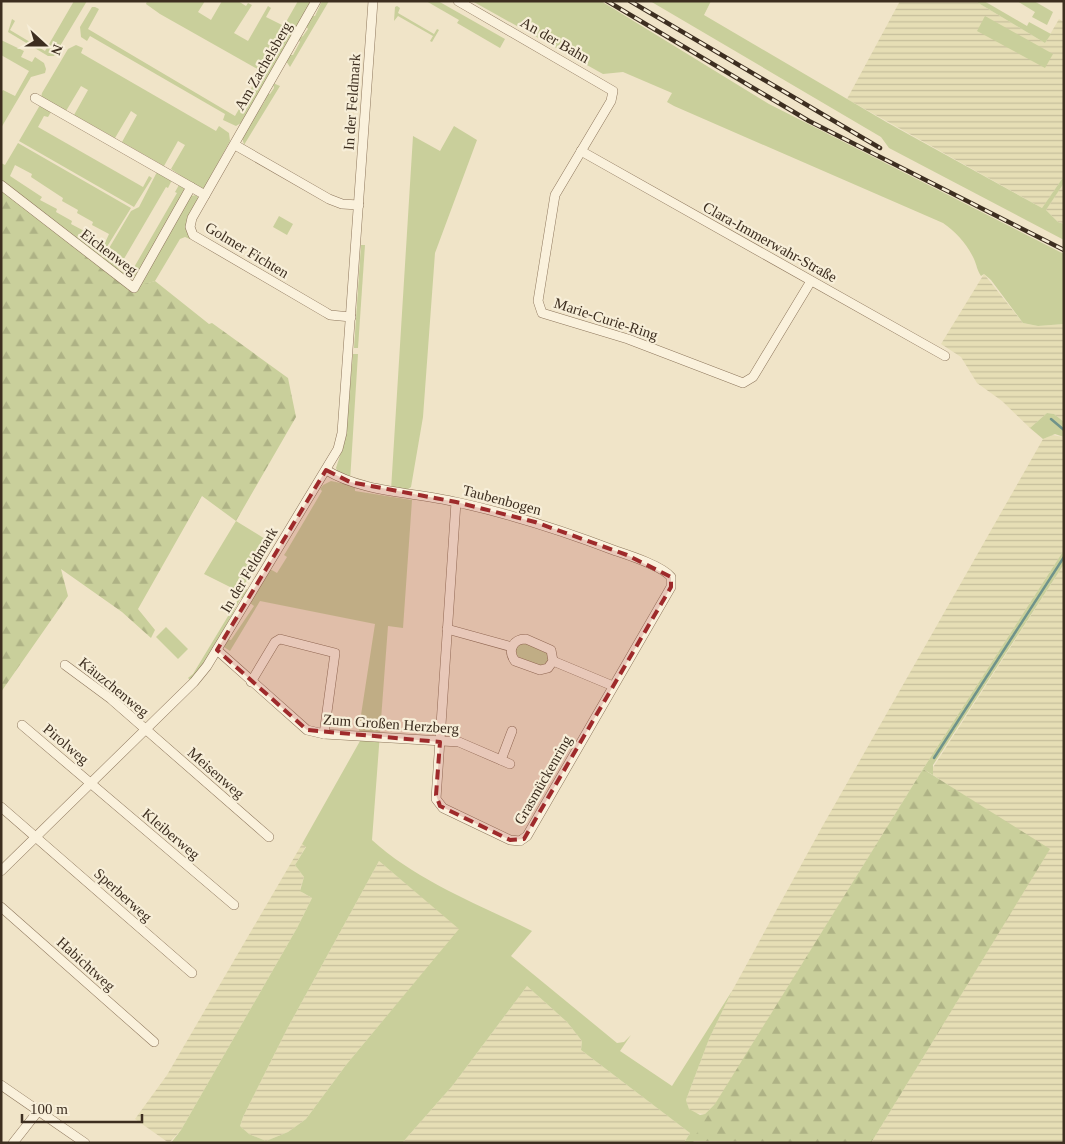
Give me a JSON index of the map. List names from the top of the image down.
{
  "streets": {
    "street": [
      "An der Bahn",
      "Am Zachelsberg",
      "In der Feldmark",
      "Clara-Immerwahr-Straße",
      "Golmer Fichten",
      "Eichenweg",
      "Marie-Curie-Ring",
      "Taubenbogen",
      "Käuzchenweg",
      "Zum Großen Herzberg",
      "Pirolweg",
      "Meisenweg",
      "Grasmückenring",
      "Kleiberweg",
      "Sperberweg",
      "Habichtweg"
    ]
  },
  "crossings": [
    ["An der Bahn", "Marie-Curie-Ring"],
    ["Am Zachelsberg", "Golmer Fichten"],
    ["In der Feldmark", "Golmer Fichten"],
    ["In der Feldmark", "Taubenbogen"],
    ["In der Feldmark", "Käuzchenweg"],
    ["In der Feldmark", "Zum Großen Herzberg"],
    ["In der Feldmark", "Pirolweg"],
    ["In der Feldmark", "Meisenweg"],
    ["In der Feldmark", "Kleiberweg"],
    ["In der Feldmark", "Sperberweg"],
    ["Clara-Immerwahr-Straße", "Marie-Curie-Ring"],
    ["Taubenbogen", "Grasmückenring"],
    ["Käuzchenweg", "Meisenweg"],
    ["Zum Großen Herzberg", "Grasmückenring"],
    ["Pirolweg", "Kleiberweg"]
  ],
  "scale_bar": "100 m",
  "north": "right"
}
